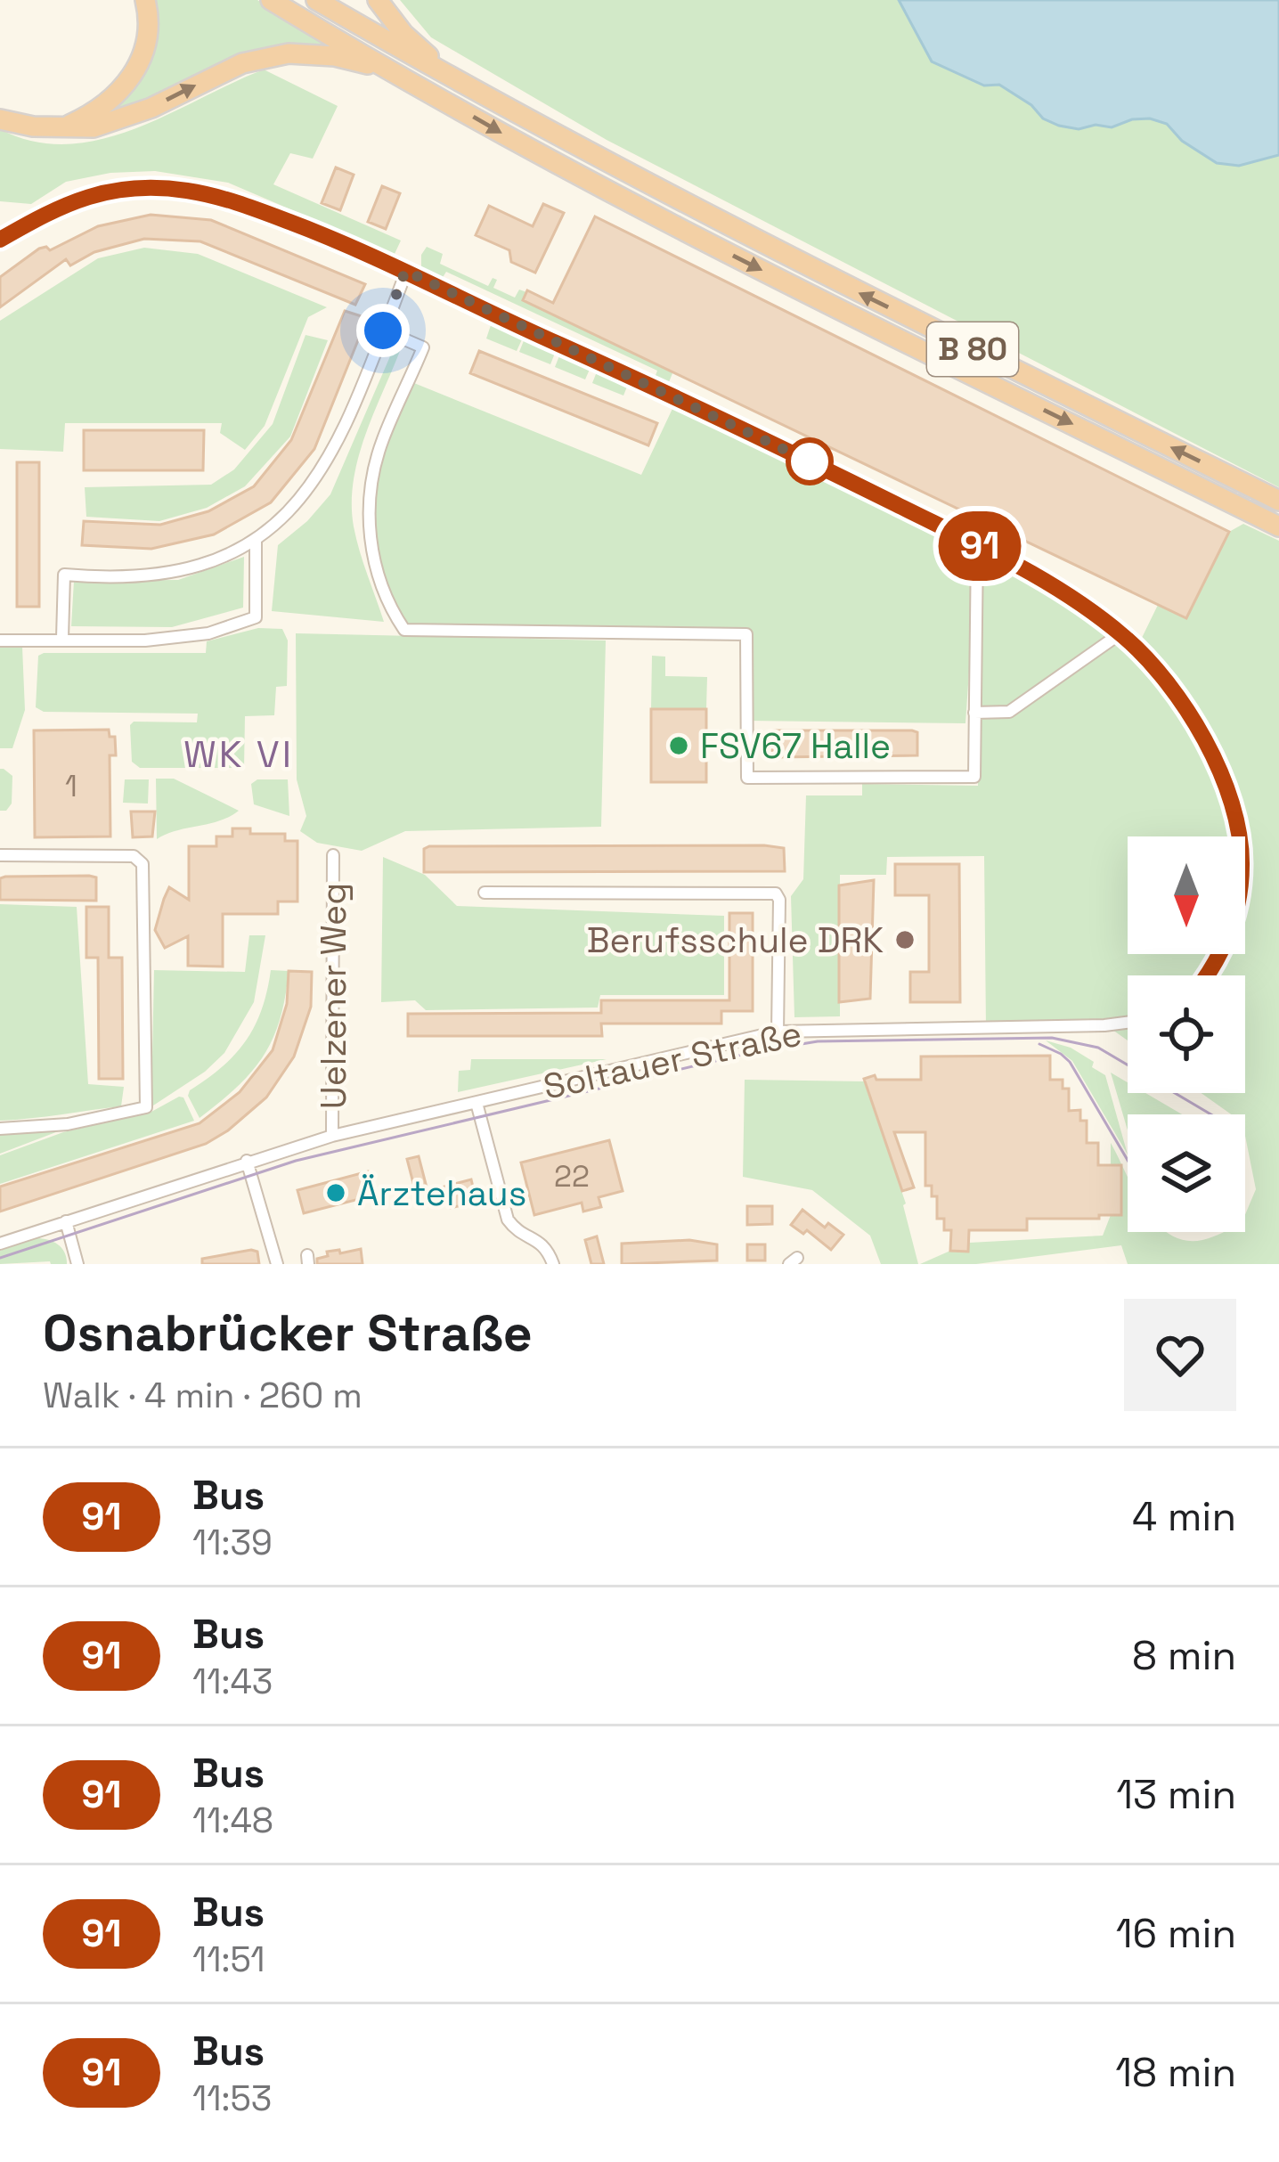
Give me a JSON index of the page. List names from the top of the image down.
{
  "streets": {
    "highway": ["B 80"],
    "street": ["Uelzener Weg", "Soltauer Straße"]
  },
  "crossings": [
    ["Uelzener Weg", "Soltauer Straße"]
  ],
  "districts": ["WK VI"],
  "places": ["FSV67 Halle", "Berufsschule DRK", "Ärztehaus"],
  "lines": ["bus line 91"],
  "house_numbers": ["1", "22"],
  "north": "bottom",
  "page": {
    "on_map": "91",
    "heading": ["Osnabrücker Straße", "Walk · 4 min · 260 m"],
    "list": [
      {
        "mark": "91",
        "name": "Bus",
        "note": "11:39",
        "value": "4 min"
      },
      {
        "mark": "91",
        "name": "Bus",
        "note": "11:43",
        "value": "8 min"
      },
      {
        "mark": "91",
        "name": "Bus",
        "note": "11:48",
        "value": "13 min"
      },
      {
        "mark": "91",
        "name": "Bus",
        "note": "11:51",
        "value": "16 min"
      },
      {
        "mark": "91",
        "name": "Bus",
        "note": "11:53",
        "value": "18 min"
      }
    ]
  }
}
